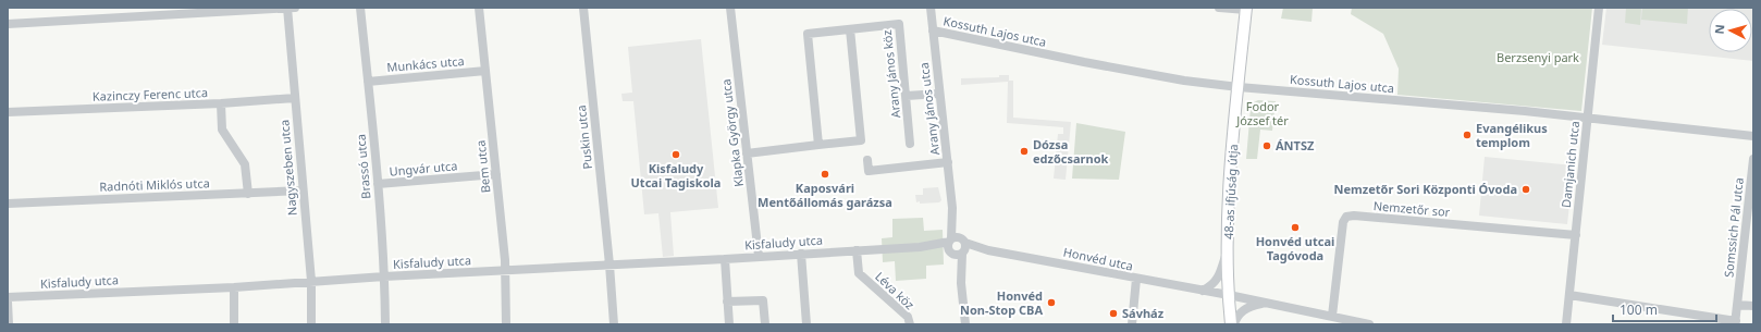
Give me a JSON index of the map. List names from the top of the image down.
{
  "streets": {
    "main road": ["48-as ifjúság útja"],
    "street": [
      "Kossuth Lajos utca",
      "Munkács utca",
      "Arany János köz",
      "Kazinczy Ferenc utca",
      "Arany János utca",
      "Klapka György utca",
      "Puskin utca",
      "Damjanich utca",
      "Brassó utca",
      "Bem utca",
      "Nagyszeben utca",
      "Ungvár utca",
      "Radnóti Miklós utca",
      "Nemzetőr sor",
      "Somssich Pál utca",
      "Kisfaludy utca",
      "Honvéd utca",
      "Léva köz"
    ]
  },
  "crossings": [
    ["Kossuth Lajos utca", "Arany János utca"],
    ["Kossuth Lajos utca", "Damjanich utca"],
    ["Kossuth Lajos utca", "48-as ifjúság útja"],
    ["Munkács utca", "Brassó utca"],
    ["Munkács utca", "Bem utca"],
    ["Kazinczy Ferenc utca", "Nagyszeben utca"],
    ["Arany János utca", "Honvéd utca"],
    ["Klapka György utca", "Kisfaludy utca"],
    ["Puskin utca", "Kisfaludy utca"],
    ["Damjanich utca", "Nemzetőr sor"],
    ["Brassó utca", "Ungvár utca"],
    ["Brassó utca", "Kisfaludy utca"],
    ["Bem utca", "Ungvár utca"],
    ["Bem utca", "Kisfaludy utca"],
    ["Nagyszeben utca", "Radnóti Miklós utca"],
    ["Nagyszeben utca", "Kisfaludy utca"],
    ["48-as ifjúság útja", "Honvéd utca"],
    ["Nemzetőr sor", "Honvéd utca"],
    ["Kisfaludy utca", "Honvéd utca"],
    ["Kisfaludy utca", "Léva köz"]
  ],
  "parks": ["Berzsenyi park", "Fodor József tér"],
  "places": [
    "Evangélikus templom",
    "ÁNTSZ",
    "Dózsa edzőcsarnok",
    "Kisfaludy Utcai Tagiskola",
    "Kaposvári Mentőállomás garázsa",
    "Nemzetőr Sori Központi Óvoda",
    "Honvéd utcai Tagóvoda",
    "Honvéd Non-Stop CBA",
    "Sávház"
  ],
  "scale_bar": "100 m",
  "north": "left"
}
